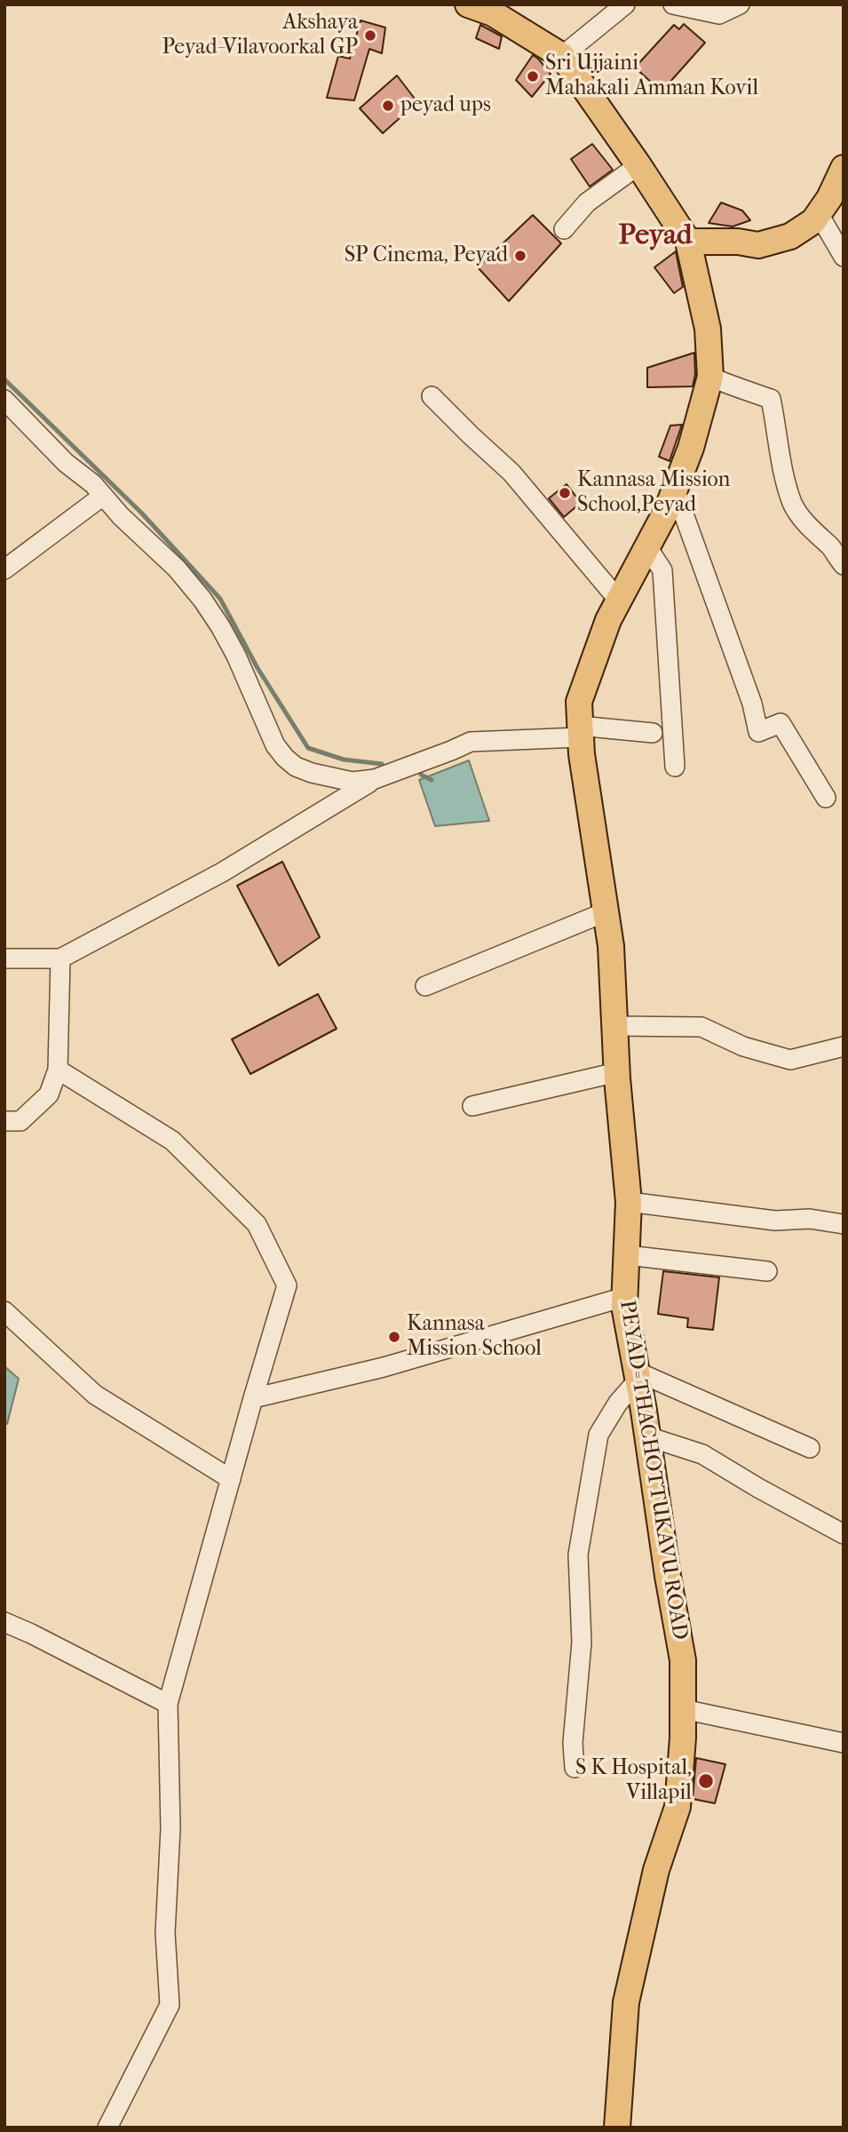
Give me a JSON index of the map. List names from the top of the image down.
{
  "streets": {
    "main road": ["PEYAD=THACHOTTUKAVU ROAD"]
  },
  "districts": ["Peyad"],
  "places": [
    "Akshaya Peyad-Vilavoorkal GP",
    "Sri Ujjaini Mahakali Amman Kovil",
    "peyad ups",
    "SP Cinema, Peyad",
    "Kannasa Mission School,Peyad",
    "Kannasa Mission School",
    "S K Hospital, Villapil"
  ]
}
